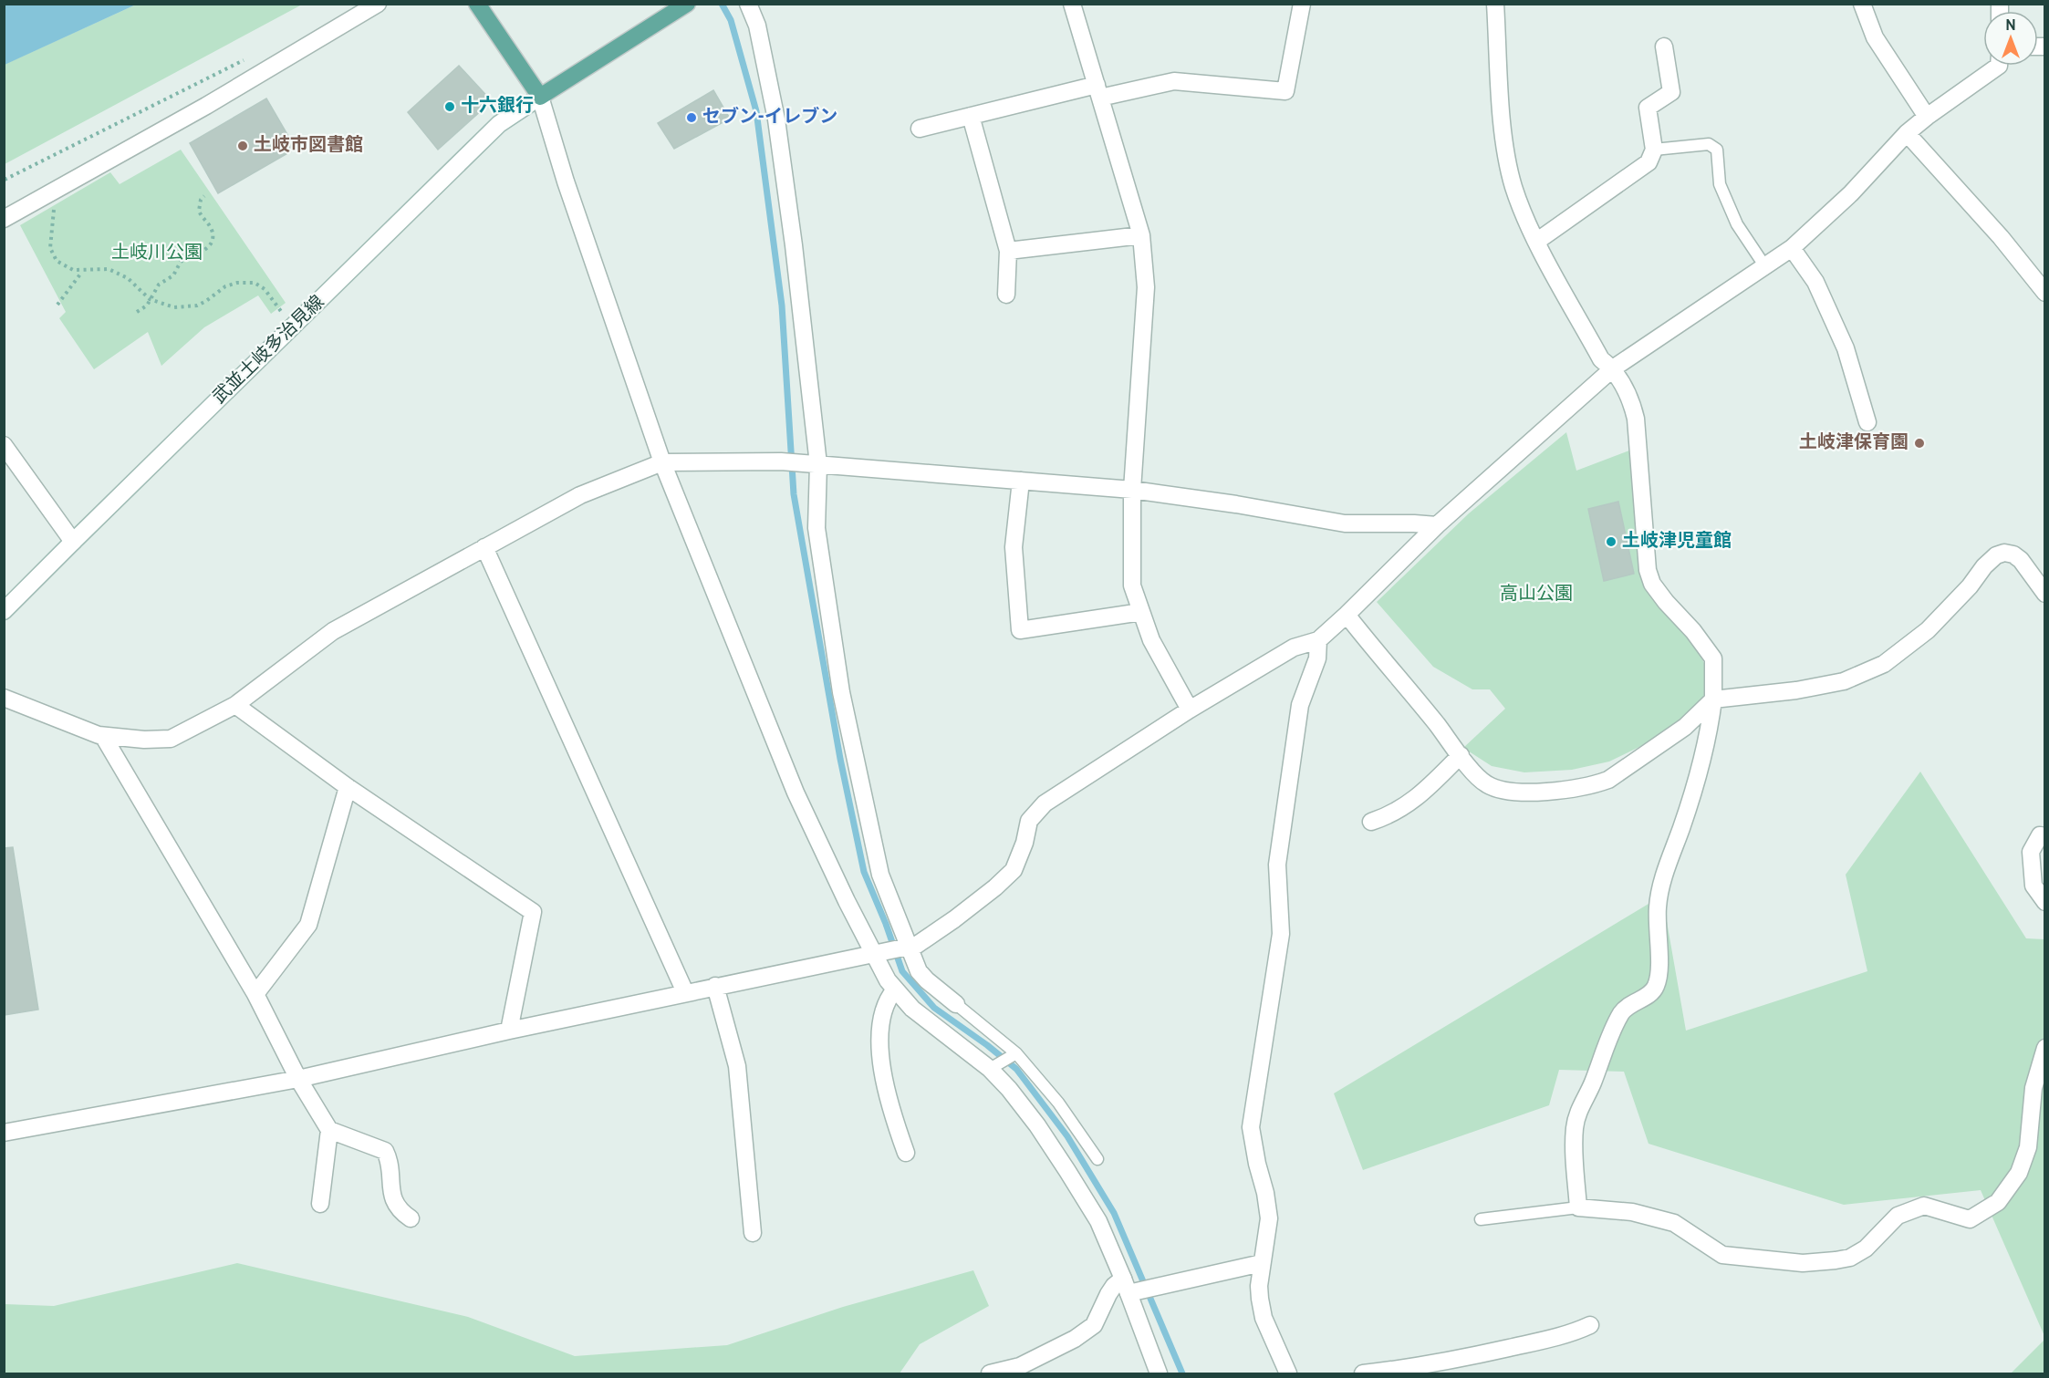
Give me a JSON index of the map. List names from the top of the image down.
{
  "streets": {
    "street": ["武並土岐多治見線"]
  },
  "parks": ["土岐川公園", "高山公園"],
  "places": [
    "十六銀行",
    "セブン-イレブン",
    "土岐市図書館",
    "土岐津保育園",
    "土岐津児童館"
  ],
  "north": "top"
}
